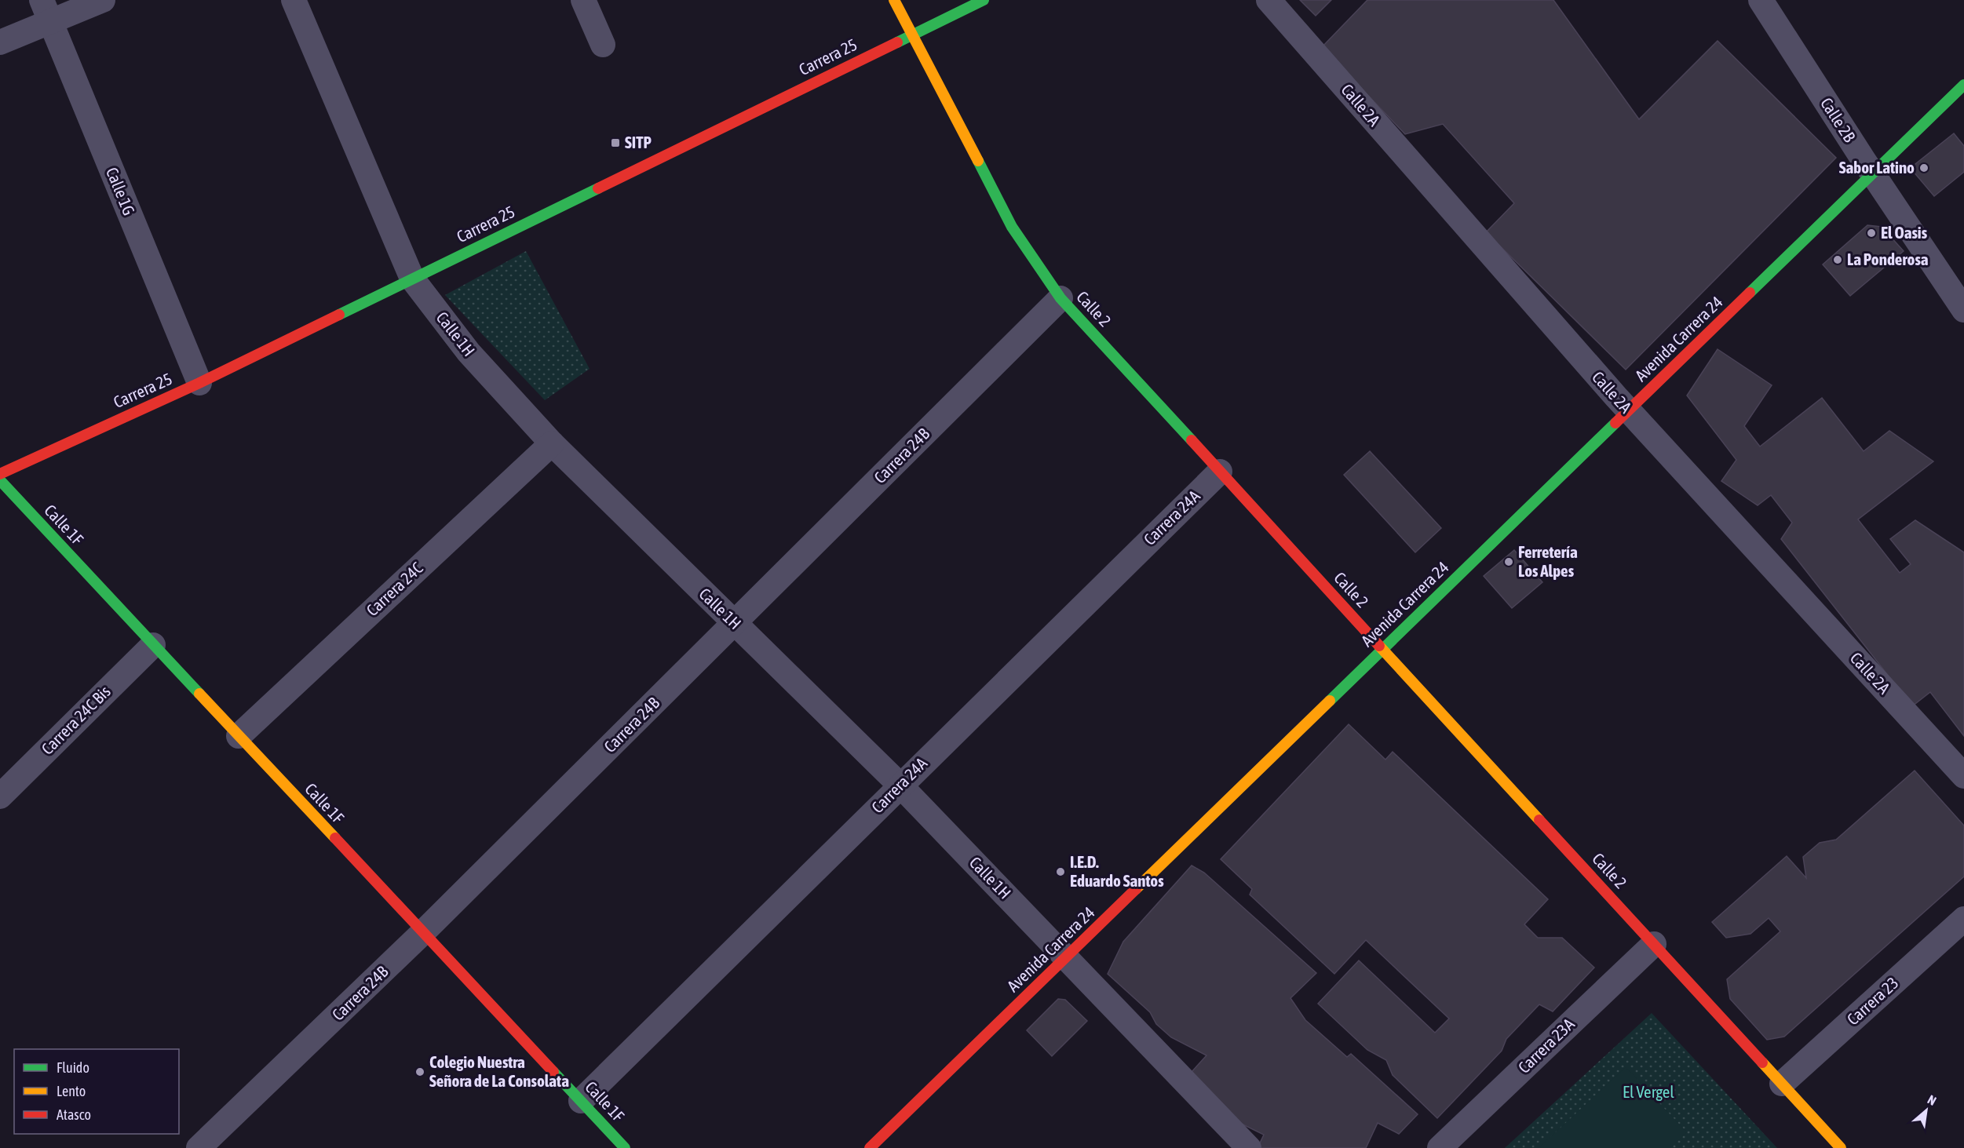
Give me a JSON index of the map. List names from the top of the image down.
{
  "streets": {
    "street": [
      "Carrera 25",
      "Calle 2A",
      "Calle 2B",
      "Calle 1G",
      "Calle 2",
      "Calle 1H",
      "Avenida Carrera 24",
      "Carrera 24B",
      "Carrera 24A",
      "Calle 1F",
      "Carrera 24C",
      "Carrera 24C Bis",
      "Carrera 23",
      "Carrera 23A"
    ]
  },
  "crossings": [
    ["Carrera 25", "Calle 1G"],
    ["Carrera 25", "Calle 2"],
    ["Carrera 25", "Calle 1H"],
    ["Calle 2A", "Avenida Carrera 24"],
    ["Calle 2B", "Avenida Carrera 24"],
    ["Calle 2", "Avenida Carrera 24"],
    ["Calle 2", "Carrera 24B"],
    ["Calle 2", "Carrera 24A"],
    ["Calle 2", "Carrera 23"],
    ["Calle 2", "Carrera 23A"],
    ["Calle 1H", "Avenida Carrera 24"],
    ["Calle 1H", "Carrera 24B"],
    ["Calle 1H", "Carrera 24A"],
    ["Calle 1H", "Carrera 24C"],
    ["Carrera 24B", "Calle 1F"],
    ["Carrera 24A", "Calle 1F"],
    ["Calle 1F", "Carrera 24C"],
    ["Calle 1F", "Carrera 24C Bis"]
  ],
  "parks": ["El Vergel"],
  "places": {
    "transit": ["SITP"],
    "other": [
      "Sabor Latino",
      "El Oasis",
      "La Ponderosa",
      "Ferretería Los Alpes",
      "I.E.D. Eduardo Santos",
      "Colegio Nuestra Señora de La Consolata"
    ]
  },
  "legend": ["Fluido", "Lento", "Atasco"],
  "north": "top right"
}
